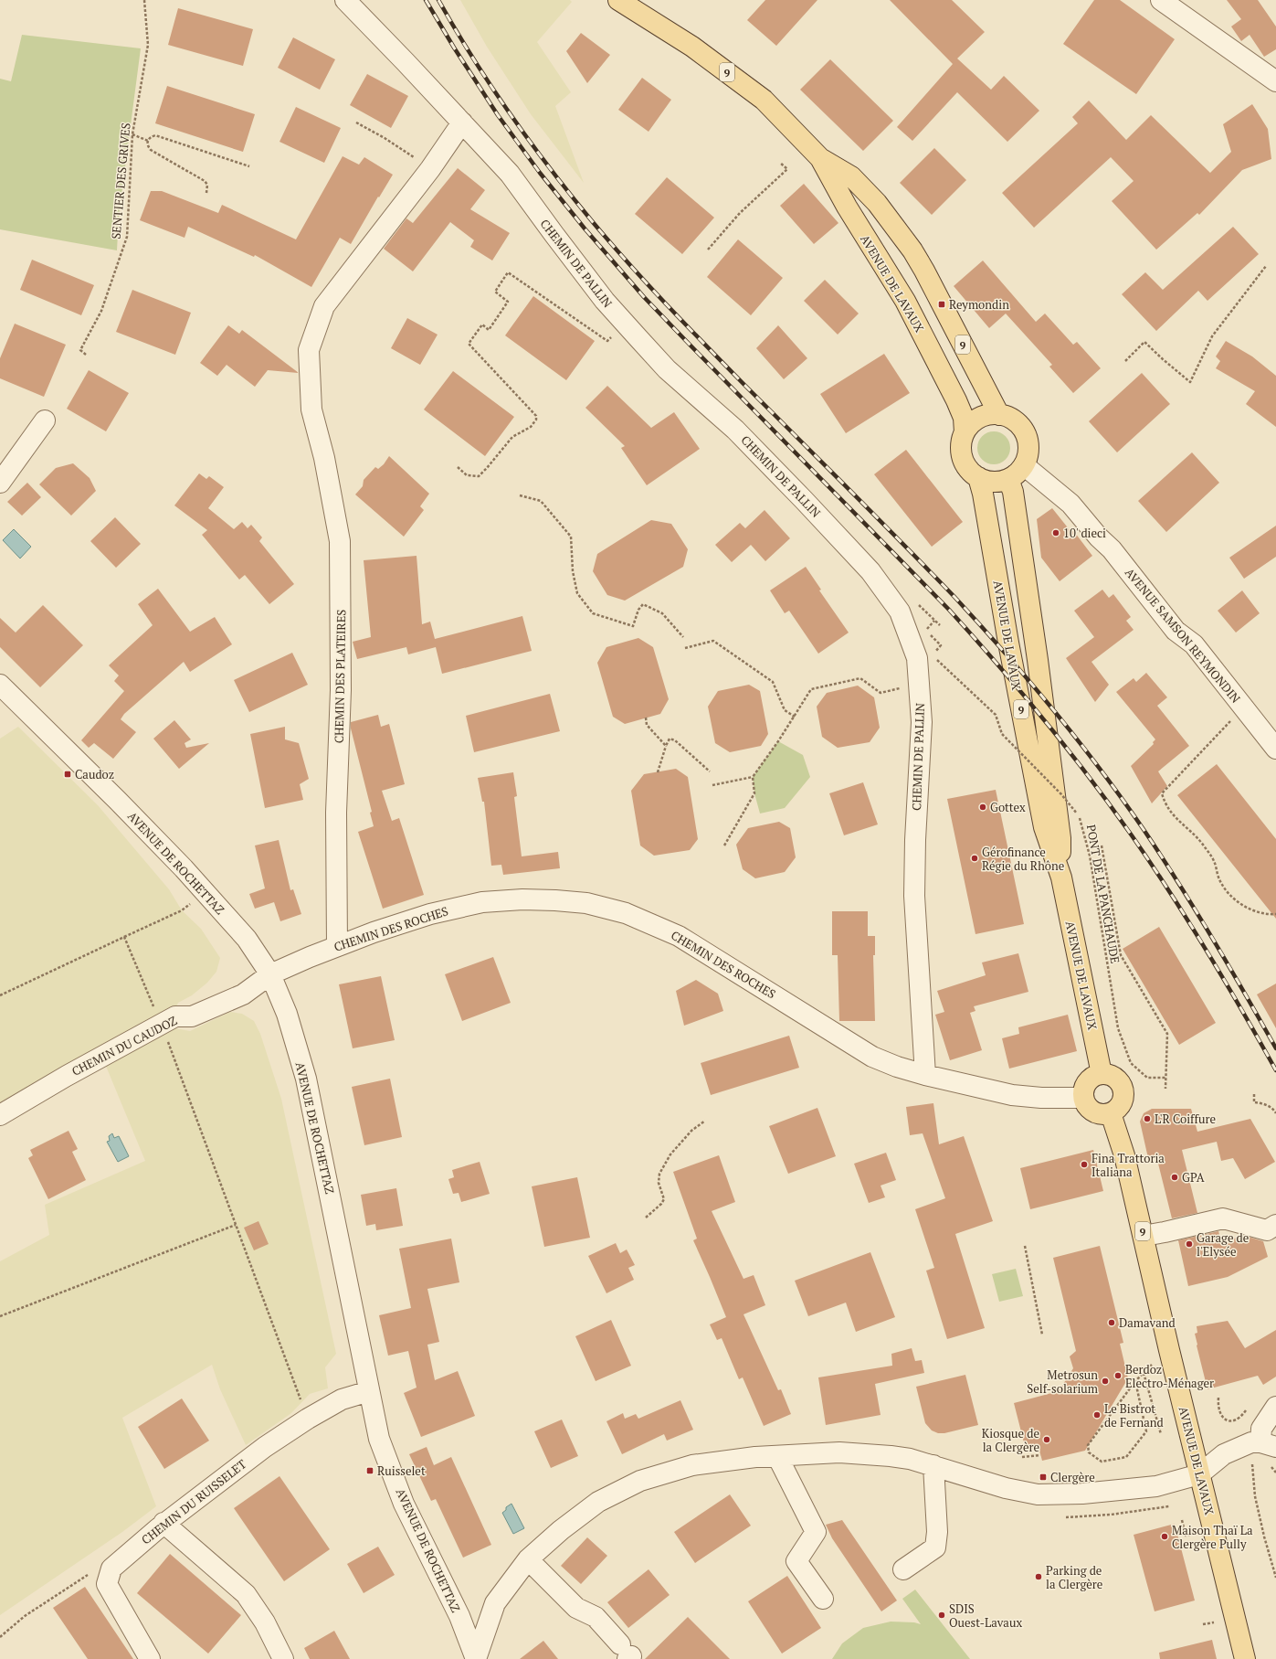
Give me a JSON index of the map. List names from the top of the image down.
{
  "streets": {
    "main road": ["9", "AVENUE DE LAVAUX"],
    "street": [
      "CHEMIN DE PALLIN",
      "AVENUE SAMSON REYMONDIN",
      "CHEMIN DES PLATEIRES",
      "AVENUE DE ROCHETTAZ",
      "CHEMIN DES ROCHES",
      "CHEMIN DU CAUDOZ",
      "CHEMIN DU RUISSELET"
    ],
    "path": ["SENTIER DES GRIVES", "PONT DE LA PANCHAUDE"]
  },
  "crossings": [
    ["CHEMIN DE PALLIN", "CHEMIN DES PLATEIRES"],
    ["CHEMIN DE PALLIN", "PONT DE LA PANCHAUDE"],
    ["CHEMIN DE PALLIN", "CHEMIN DES ROCHES"],
    ["AVENUE DE LAVAUX", "AVENUE SAMSON REYMONDIN"],
    ["AVENUE DE LAVAUX", "CHEMIN DES ROCHES"],
    ["CHEMIN DES PLATEIRES", "CHEMIN DES ROCHES"],
    ["AVENUE DE ROCHETTAZ", "CHEMIN DES ROCHES"],
    ["AVENUE DE ROCHETTAZ", "CHEMIN DU CAUDOZ"],
    ["AVENUE DE ROCHETTAZ", "CHEMIN DU RUISSELET"],
    ["CHEMIN DES ROCHES", "CHEMIN DU CAUDOZ"]
  ],
  "places": {
    "transit": [
      "Reymondin",
      "Caudoz",
      "Ruisselet",
      "Clergère"
    ],
    "other": [
      "10' dieci",
      "Gottex",
      "Gérofinance Régie du Rhône",
      "L'R Coiffure",
      "Fina Trattoria Italiana",
      "GPA",
      "Garage de l'Elysée",
      "Damavand",
      "Berdoz Electro-Ménager",
      "Metrosun Self-solarium",
      "Le Bistrot de Fernand",
      "Kiosque de la Clergère",
      "Maison Thaï La Clergère Pully",
      "Parking de la Clergère",
      "SDIS Ouest-Lavaux"
    ]
  }
}
